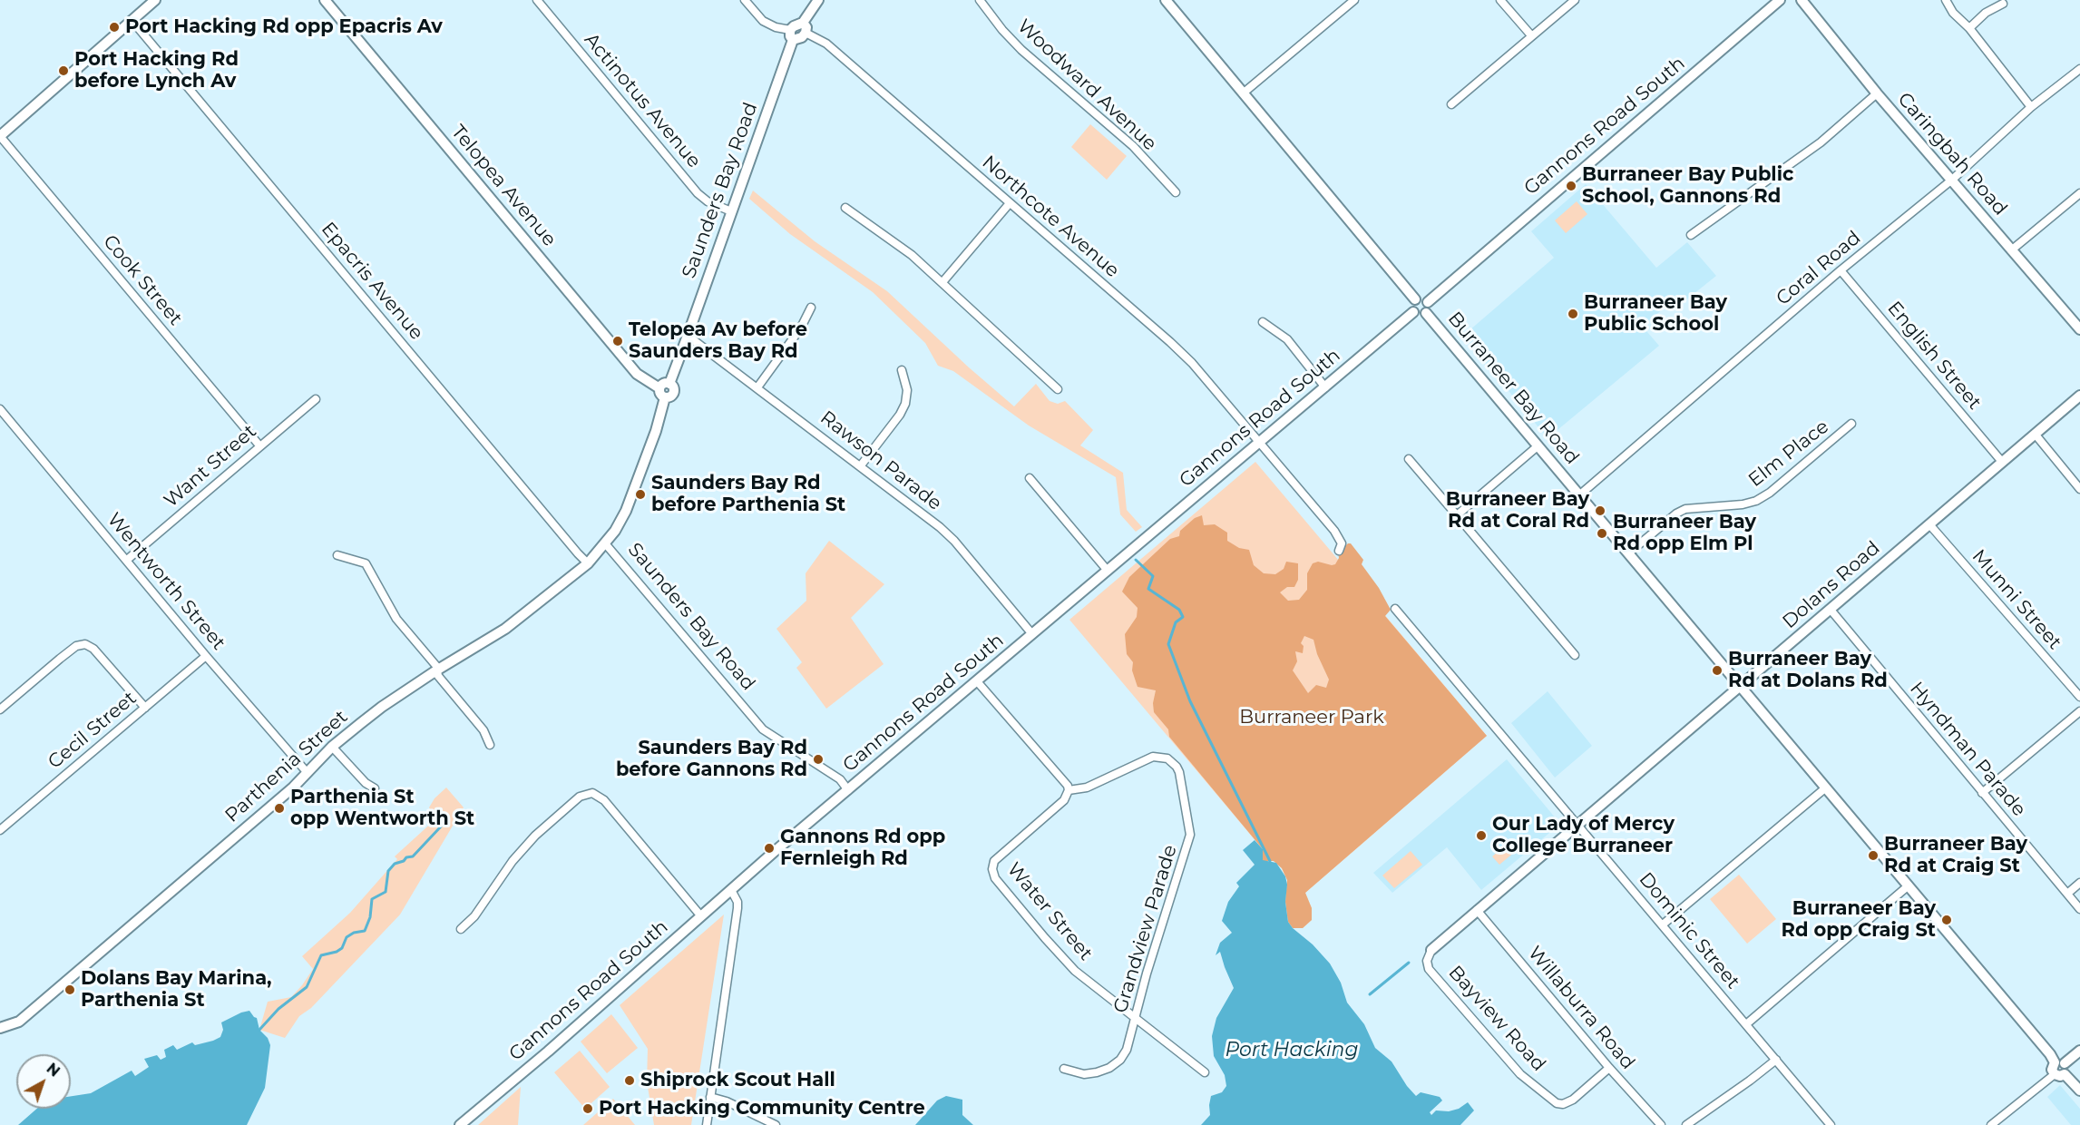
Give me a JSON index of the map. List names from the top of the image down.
{
  "streets": {
    "street": [
      "Woodward Avenue",
      "Actinotus Avenue",
      "Gannons Road South",
      "Caringbah Road",
      "Telopea Avenue",
      "Saunders Bay Road",
      "Northcote Avenue",
      "Coral Road",
      "Cook Street",
      "Epacris Avenue",
      "English Street",
      "Burraneer Bay Road",
      "Elm Place",
      "Rawson Parade",
      "Want Street",
      "Wentworth Street",
      "Dolans Road",
      "Munni Street",
      "Cecil Street",
      "Hyndman Parade",
      "Parthenia Street",
      "Water Street",
      "Grandview Parade",
      "Dominic Street",
      "Willaburra Road",
      "Bayview Road"
    ]
  },
  "crossings": [
    ["Actinotus Avenue", "Saunders Bay Road"],
    ["Gannons Road South", "Saunders Bay Road"],
    ["Gannons Road South", "Northcote Avenue"],
    ["Gannons Road South", "Burraneer Bay Road"],
    ["Gannons Road South", "Rawson Parade"],
    ["Caringbah Road", "Coral Road"],
    ["Telopea Avenue", "Saunders Bay Road"],
    ["Saunders Bay Road", "Rawson Parade"],
    ["Saunders Bay Road", "Parthenia Street"],
    ["Coral Road", "English Street"],
    ["Coral Road", "Burraneer Bay Road"],
    ["Cook Street", "Want Street"],
    ["Epacris Avenue", "Parthenia Street"],
    ["English Street", "Dolans Road"],
    ["Burraneer Bay Road", "Elm Place"],
    ["Burraneer Bay Road", "Dolans Road"],
    ["Want Street", "Wentworth Street"],
    ["Wentworth Street", "Cecil Street"],
    ["Wentworth Street", "Parthenia Street"],
    ["Dolans Road", "Munni Street"],
    ["Dolans Road", "Hyndman Parade"],
    ["Dolans Road", "Dominic Street"],
    ["Dolans Road", "Willaburra Road"],
    ["Dolans Road", "Bayview Road"],
    ["Water Street", "Grandview Parade"],
    ["Willaburra Road", "Bayview Road"]
  ],
  "water": ["Port Hacking"],
  "parks": ["Burraneer Park"],
  "places": [
    "Port Hacking Rd opp Epacris Av",
    "Port Hacking Rd before Lynch Av",
    "Burraneer Bay Public School, Gannons Rd",
    "Burraneer Bay Public School",
    "Telopea Av before Saunders Bay Rd",
    "Saunders Bay Rd before Parthenia St",
    "Burraneer Bay Rd at Coral Rd",
    "Burraneer Bay Rd opp Elm Pl",
    "Burraneer Bay Rd at Dolans Rd",
    "Saunders Bay Rd before Gannons Rd",
    "Parthenia St opp Wentworth St",
    "Our Lady of Mercy College Burraneer",
    "Gannons Rd opp Fernleigh Rd",
    "Burraneer Bay Rd at Craig St",
    "Burraneer Bay Rd opp Craig St",
    "Dolans Bay Marina, Parthenia St",
    "Shiprock Scout Hall",
    "Port Hacking Community Centre"
  ],
  "north": "top right"
}
